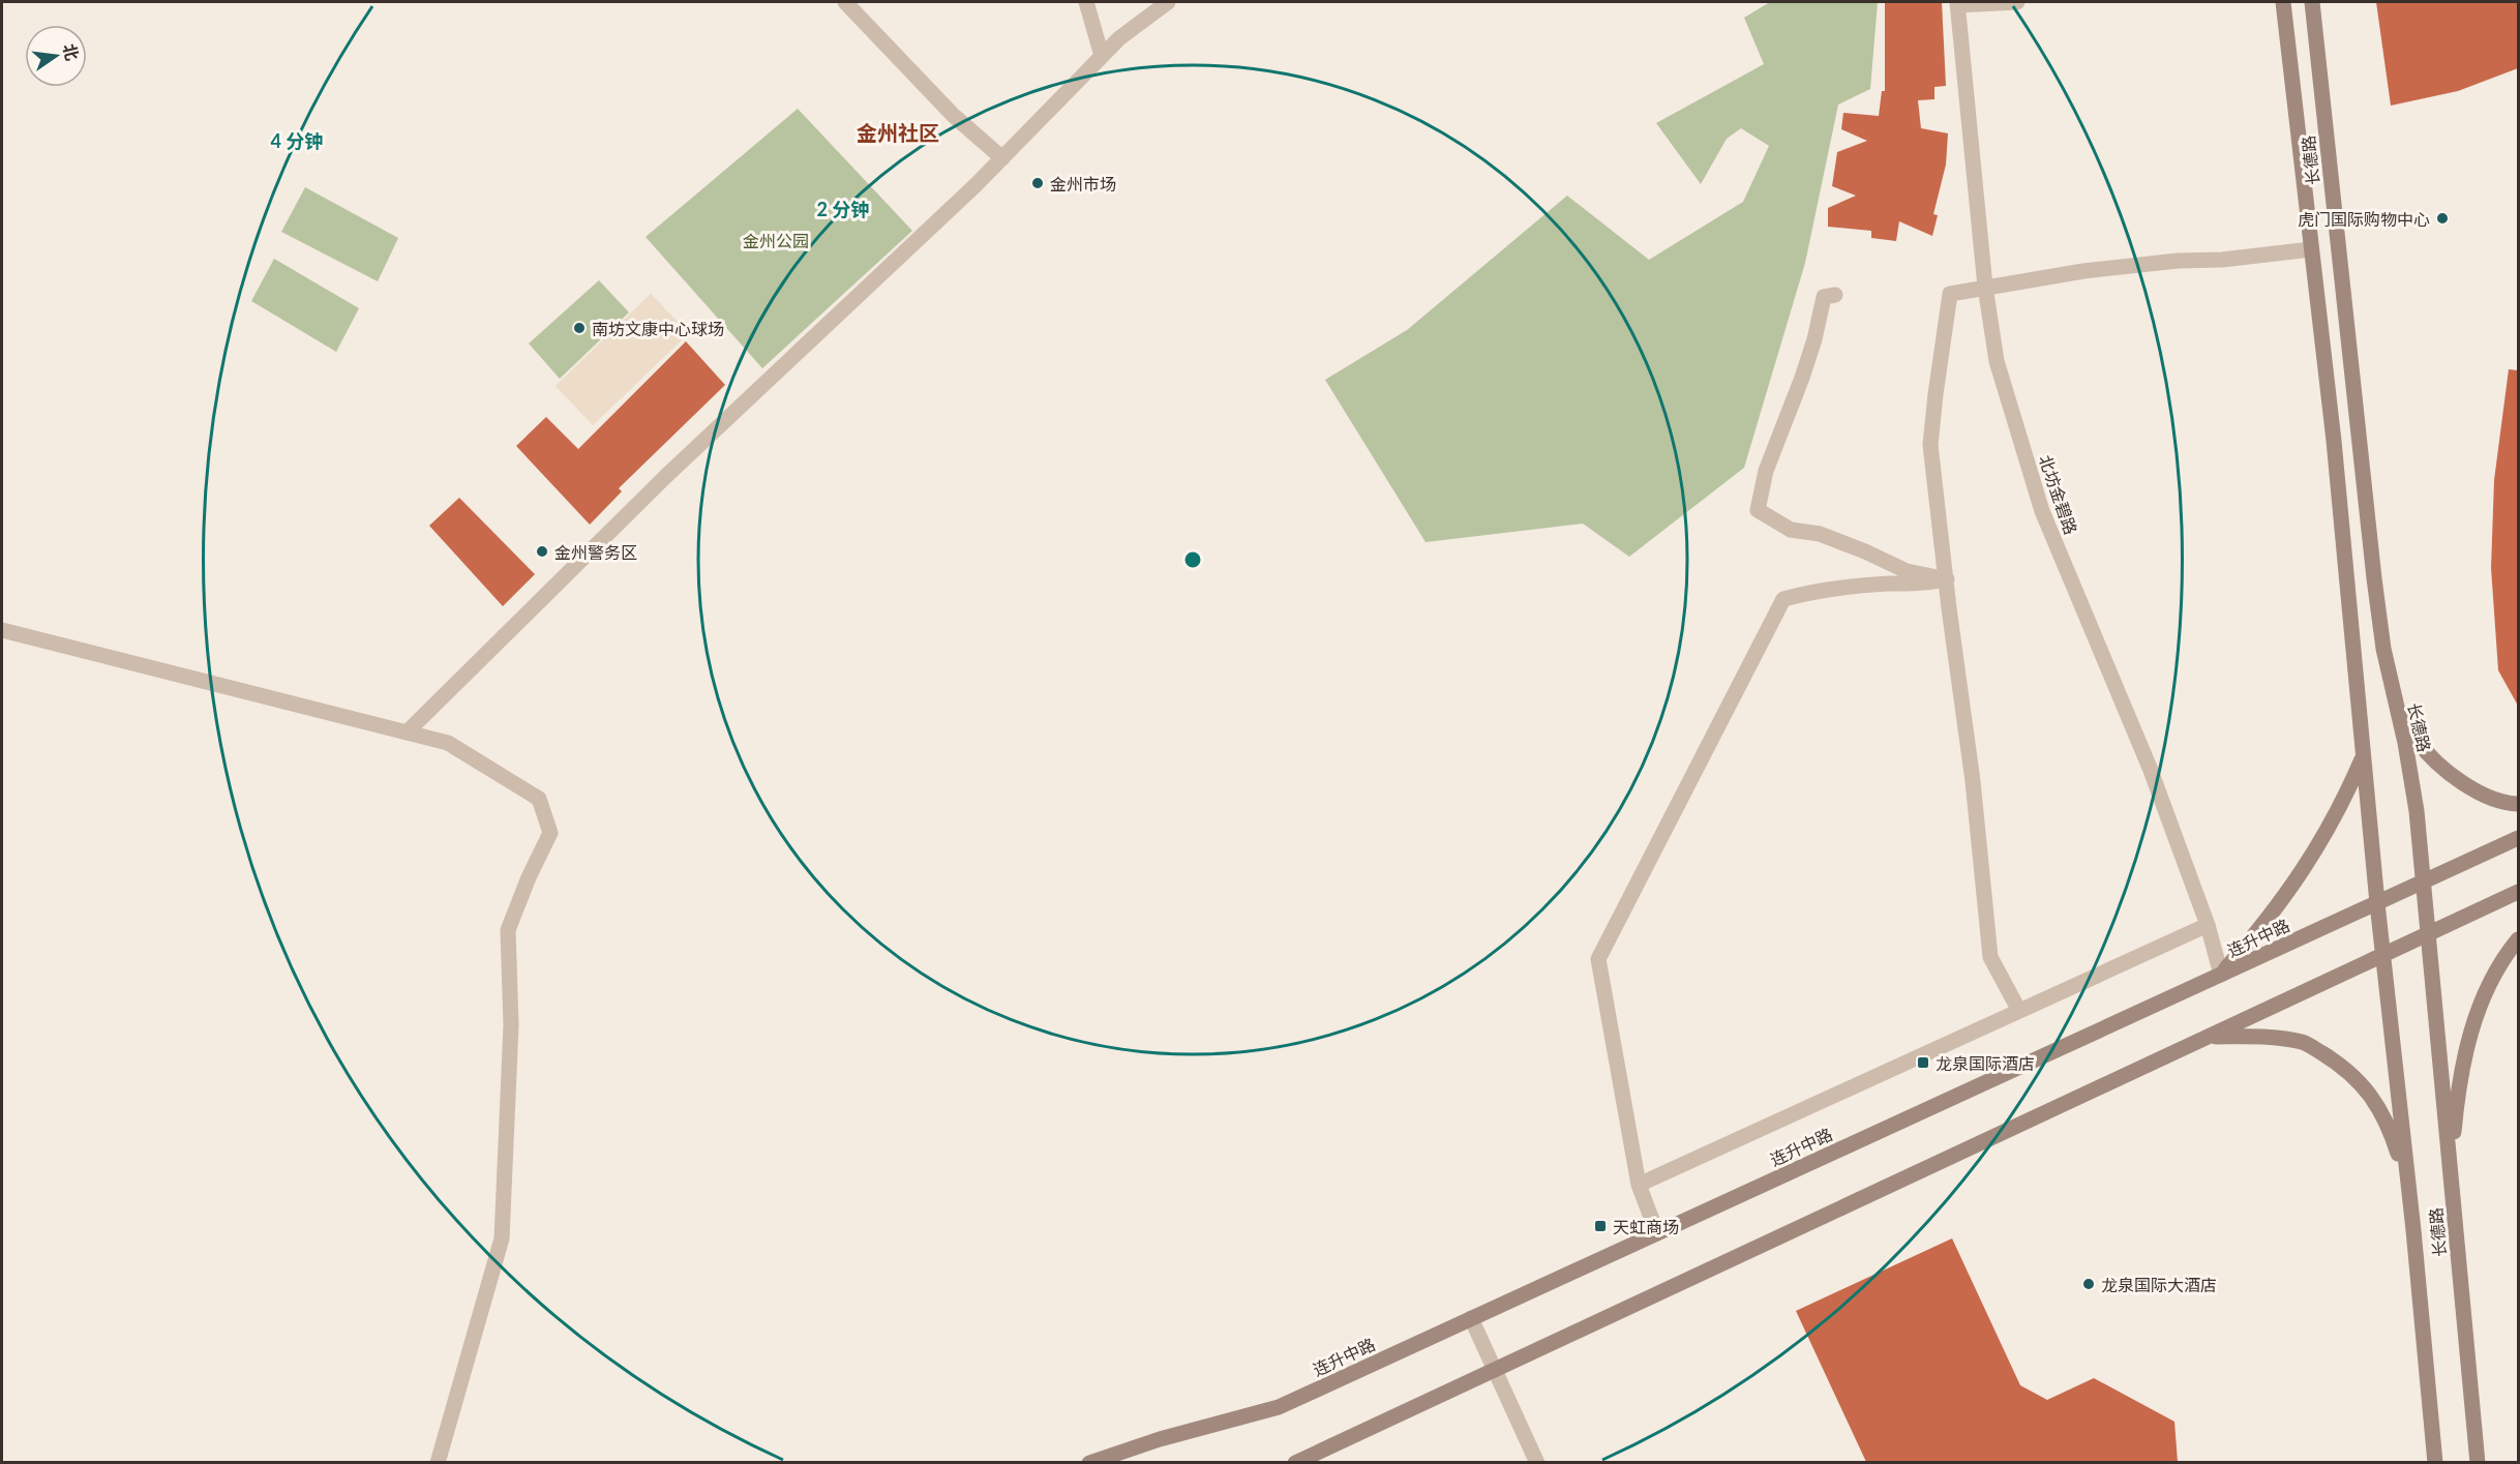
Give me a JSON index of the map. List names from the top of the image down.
{
  "streets": {
    "main road": ["长德路", "连升中路"],
    "street": ["北坊金碧路"]
  },
  "crossings": [
    ["长德路", "连升中路"],
    ["北坊金碧路", "连升中路"]
  ],
  "districts": ["金州社区"],
  "parks": ["金州公园"],
  "places": {
    "other": [
      "金州市场",
      "虎门国际购物中心",
      "南坊文康中心球场",
      "金州警务区",
      "龙泉国际大酒店"
    ],
    "transit": ["龙泉国际酒店", "天虹商场"]
  },
  "north": "right",
  "rings": ["4 分钟", "2 分钟"]
}
